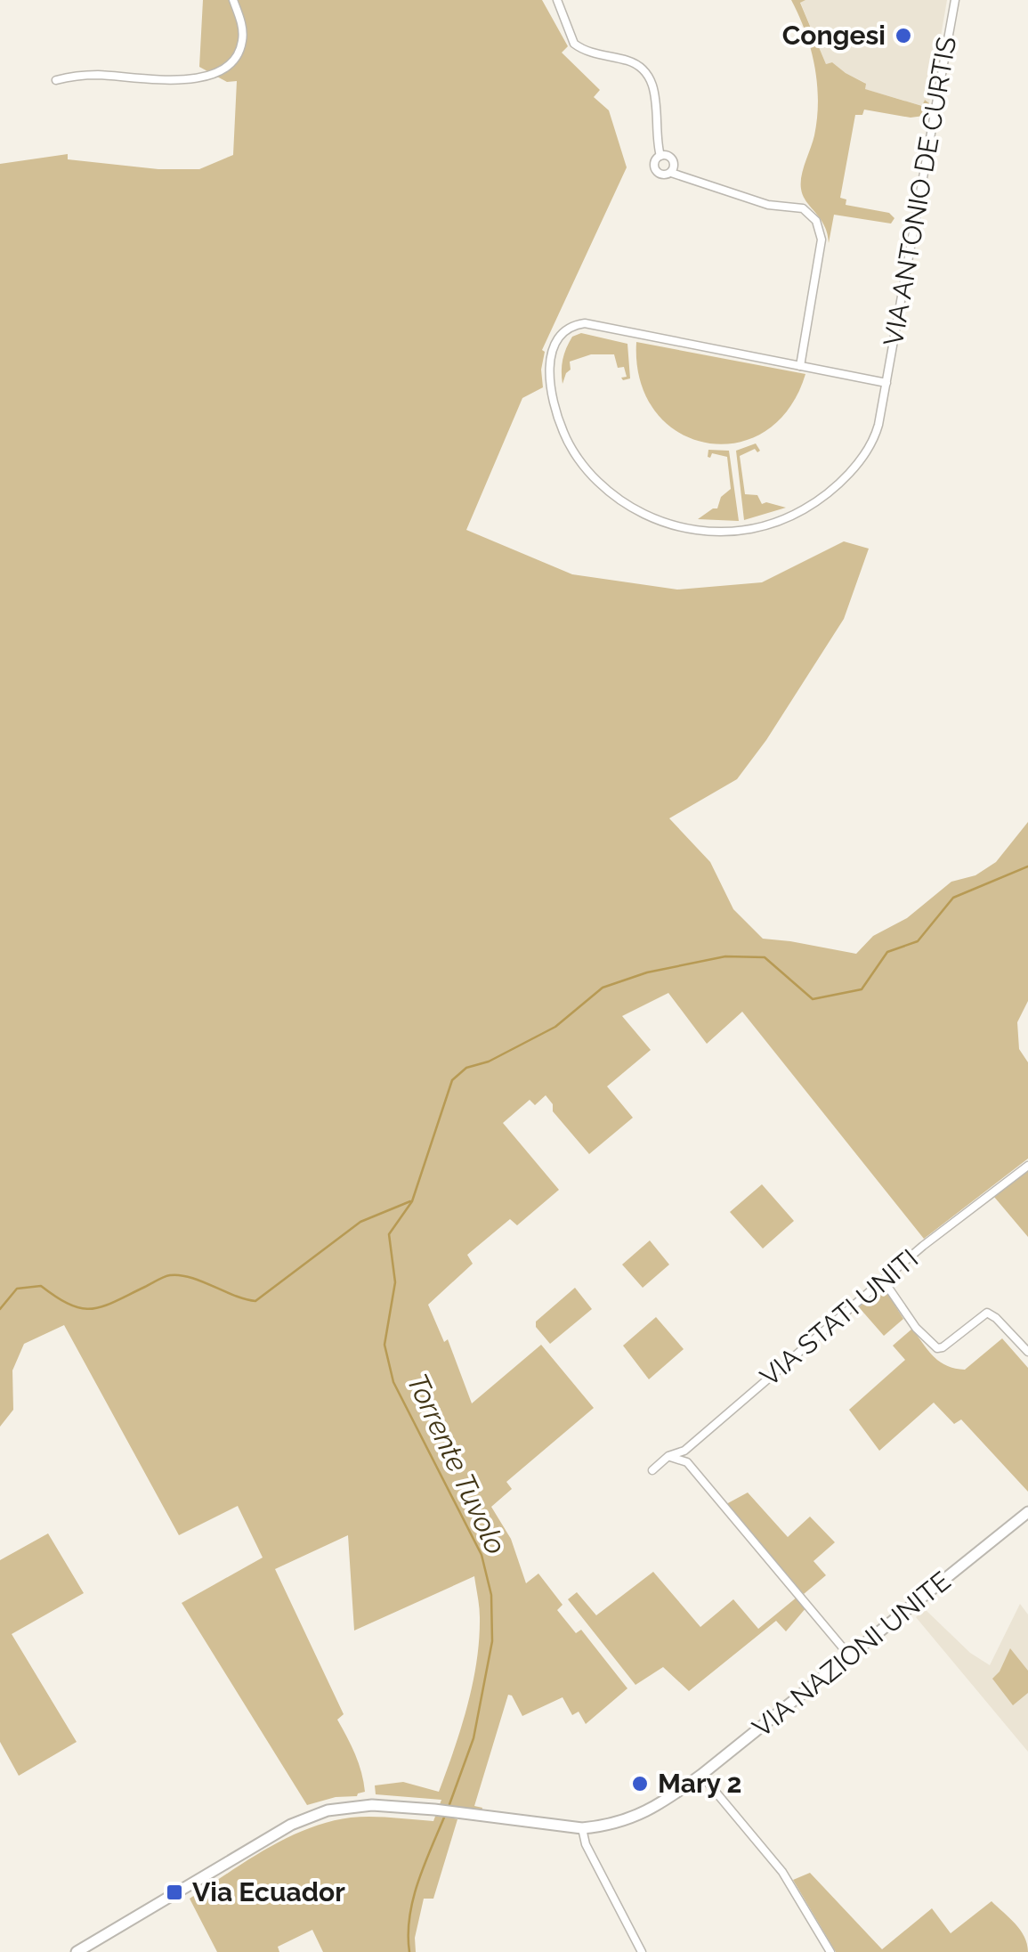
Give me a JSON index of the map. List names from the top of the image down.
{
  "streets": {
    "street": ["VIA ANTONIO DE CURTIS", "VIA STATI UNITI", "VIA NAZIONI UNITE"]
  },
  "water": ["Torrente Tuvolo"],
  "places": {
    "other": ["Congesi", "Mary 2"],
    "transit": ["Via Ecuador"]
  }
}
